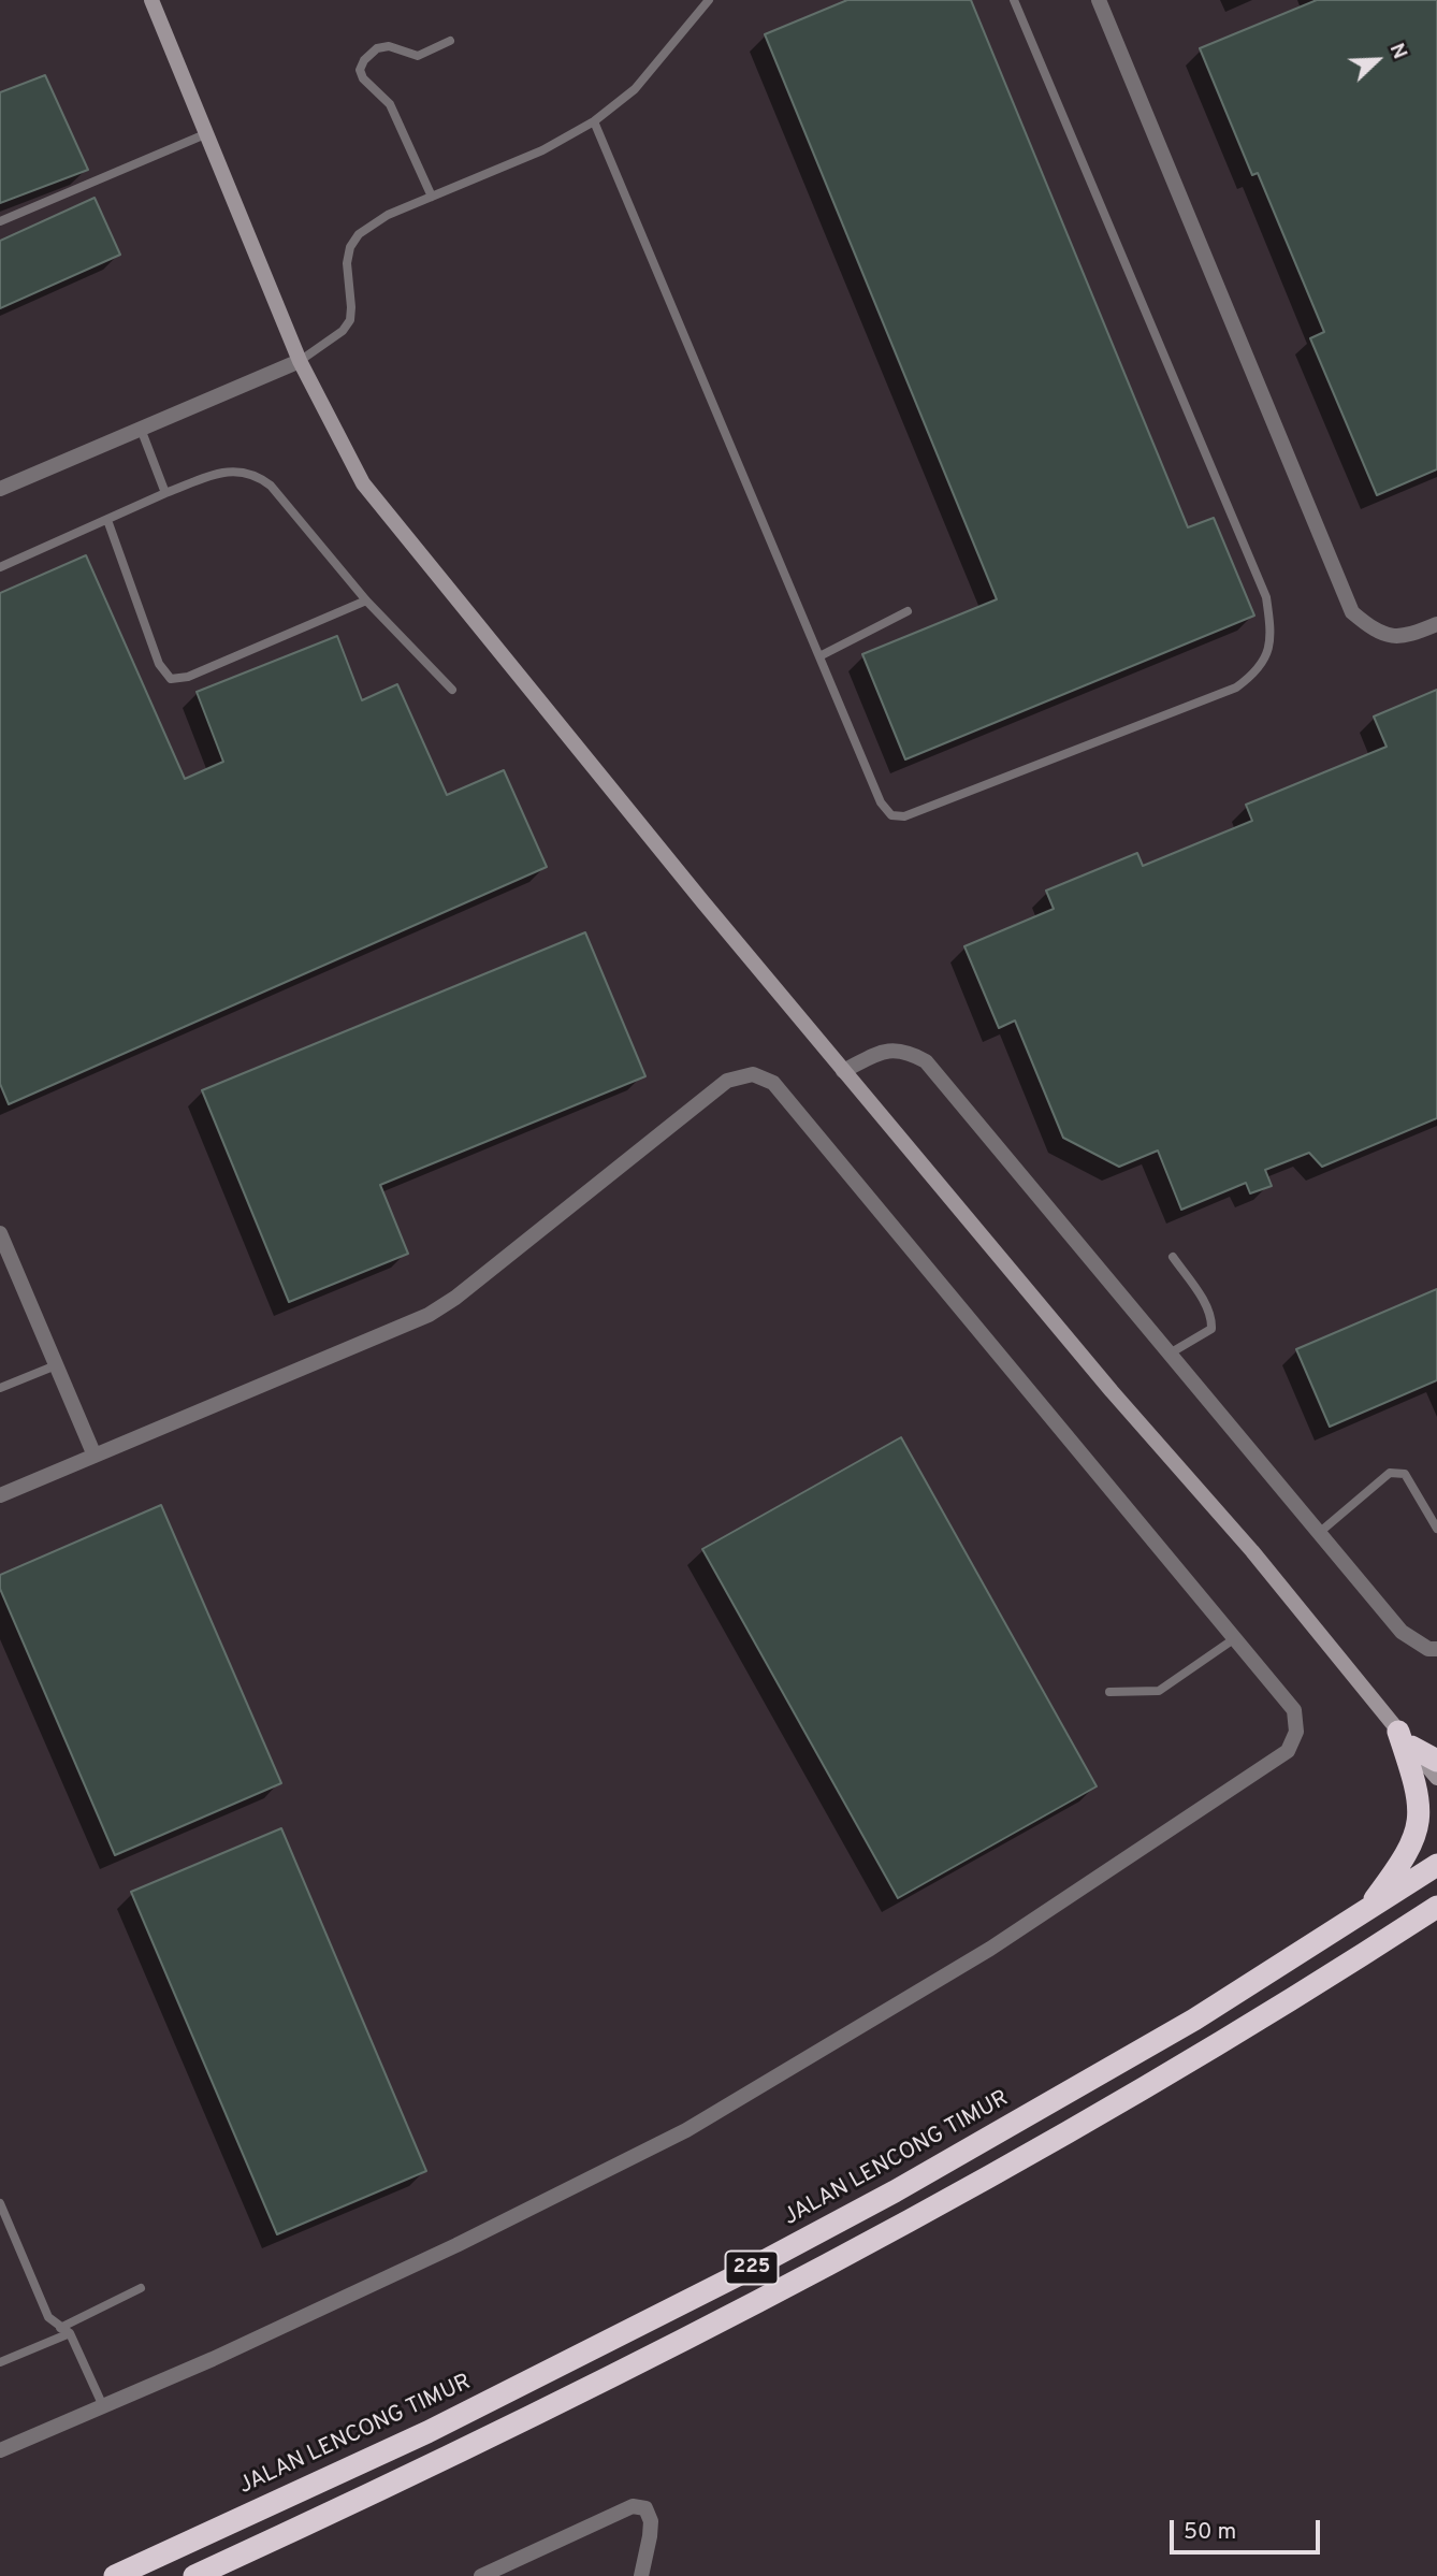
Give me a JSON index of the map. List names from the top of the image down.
{
  "streets": {
    "highway": ["JALAN LENCONG TIMUR", "225"]
  },
  "scale_bar": "50 m",
  "north": "top right"
}
